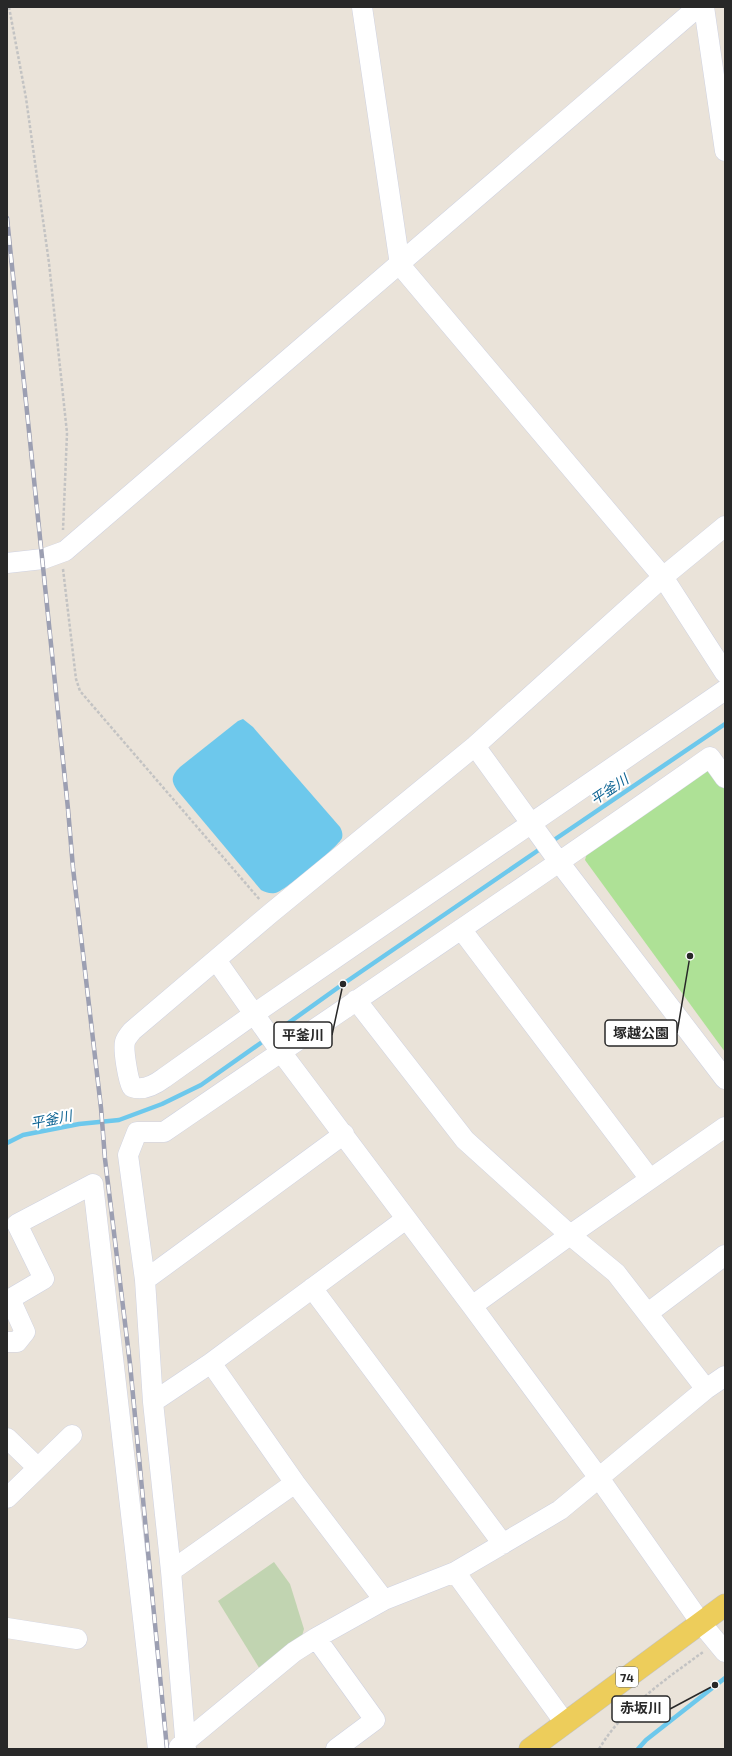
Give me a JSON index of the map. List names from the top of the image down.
{
  "streets": {
    "main road": ["74"]
  },
  "water": ["平釜川"],
  "places": ["塚越公園", "平釜川", "赤坂川"]
}
